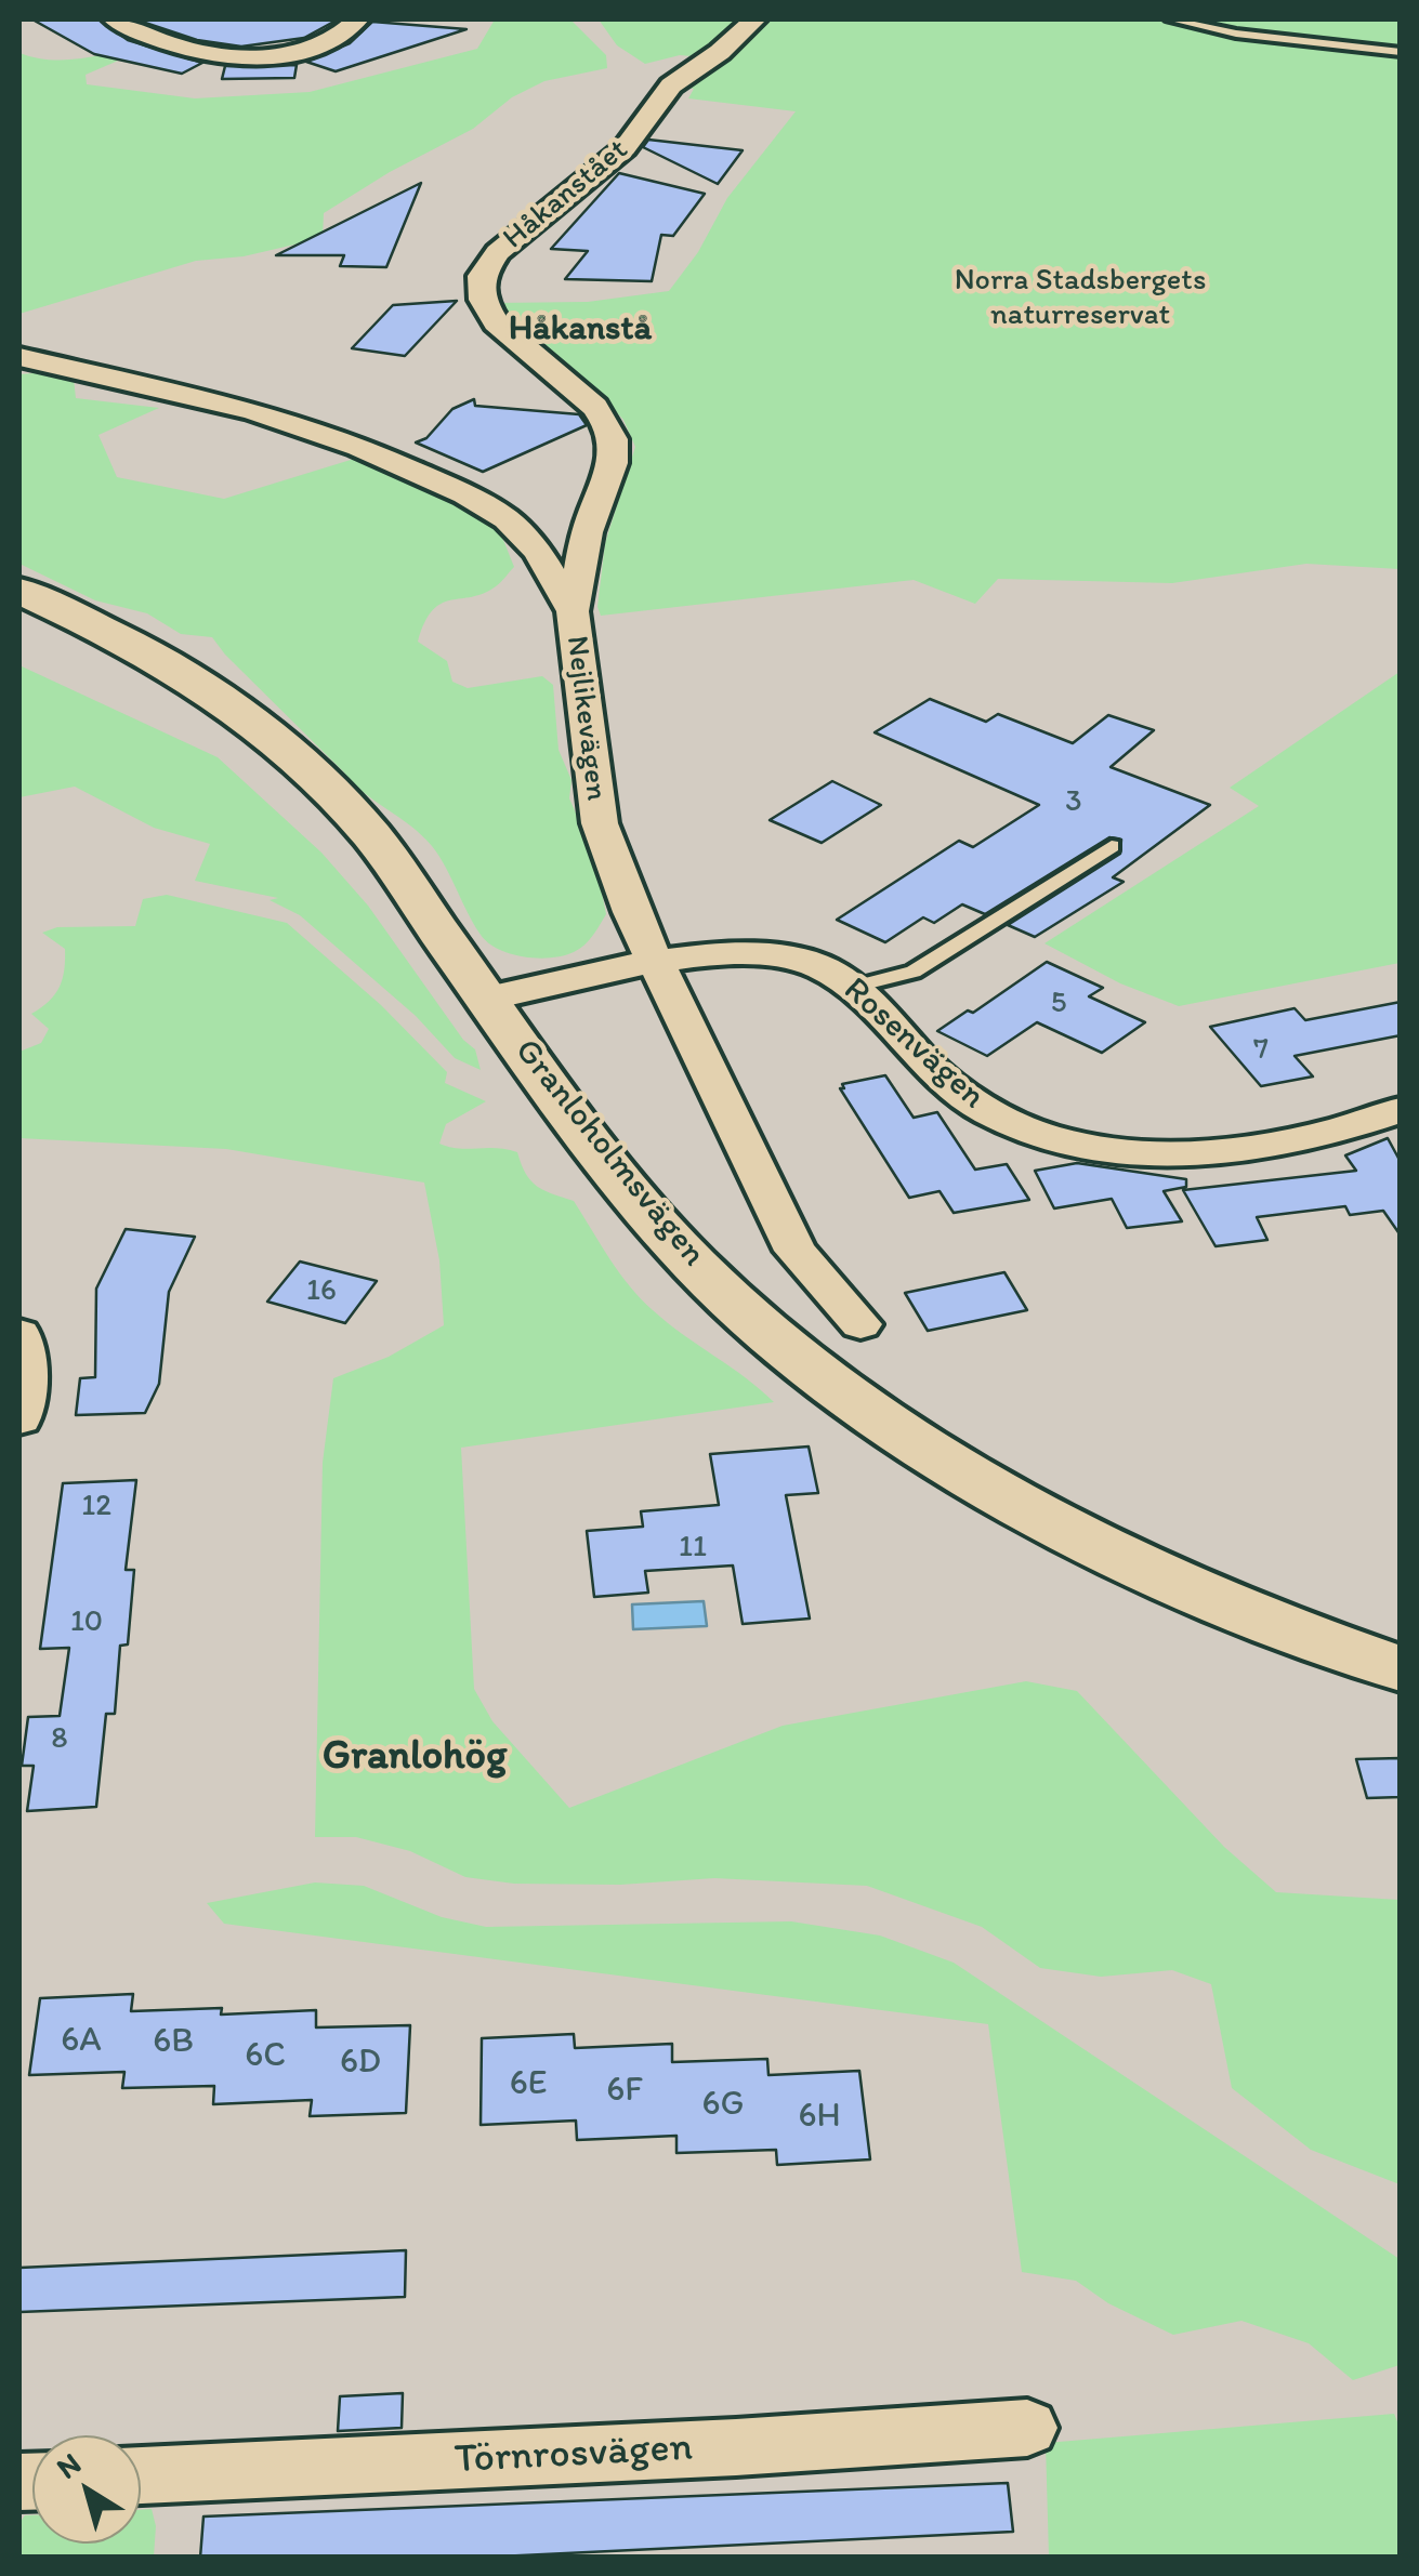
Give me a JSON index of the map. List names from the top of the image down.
{
  "streets": {
    "street": [
      "Håkanstået",
      "Nejlikevägen",
      "Rosenvägen",
      "Granloholmsvägen",
      "Törnrosvägen"
    ]
  },
  "crossings": [
    ["Håkanstået", "Nejlikevägen"],
    ["Nejlikevägen", "Rosenvägen"],
    ["Rosenvägen", "Granloholmsvägen"]
  ],
  "districts": ["Håkanstå", "Granlohög"],
  "parks": ["Norra Stadsbergets naturreservat"],
  "house_numbers": [
    "3",
    "5",
    "7",
    "16",
    "12",
    "11",
    "10",
    "8",
    "6A",
    "6B",
    "6C",
    "6D",
    "6E",
    "6F",
    "6G",
    "6H"
  ],
  "north": "top left"
}
